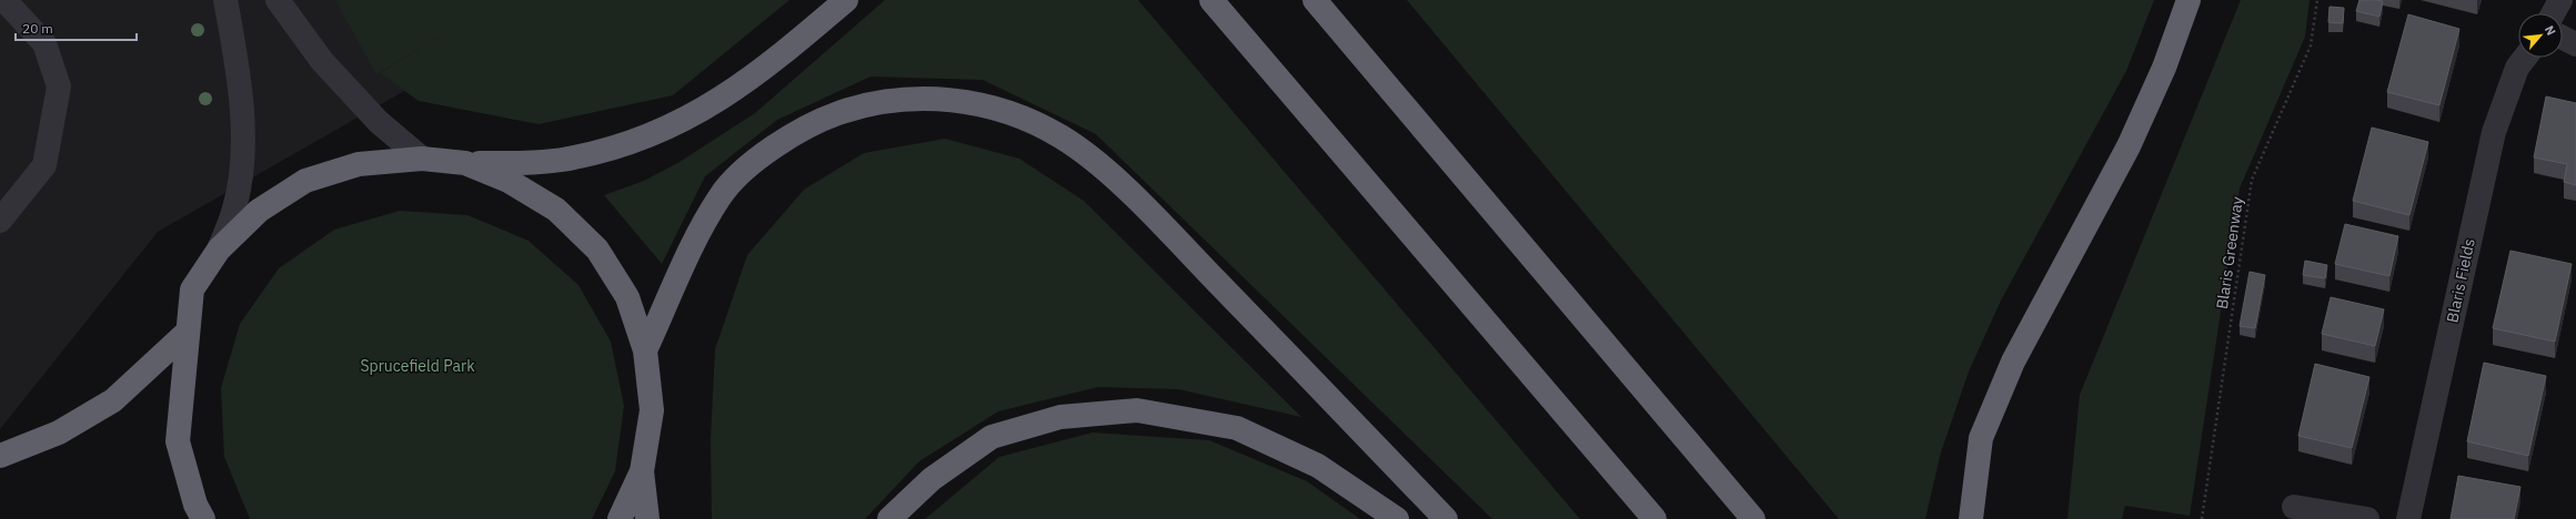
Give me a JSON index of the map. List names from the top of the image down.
{
  "streets": {
    "street": ["Blaris Fields"],
    "path": ["Blaris Greenway"]
  },
  "parks": ["Sprucefield Park"],
  "scale_bar": "20 m",
  "north": "top right"
}
